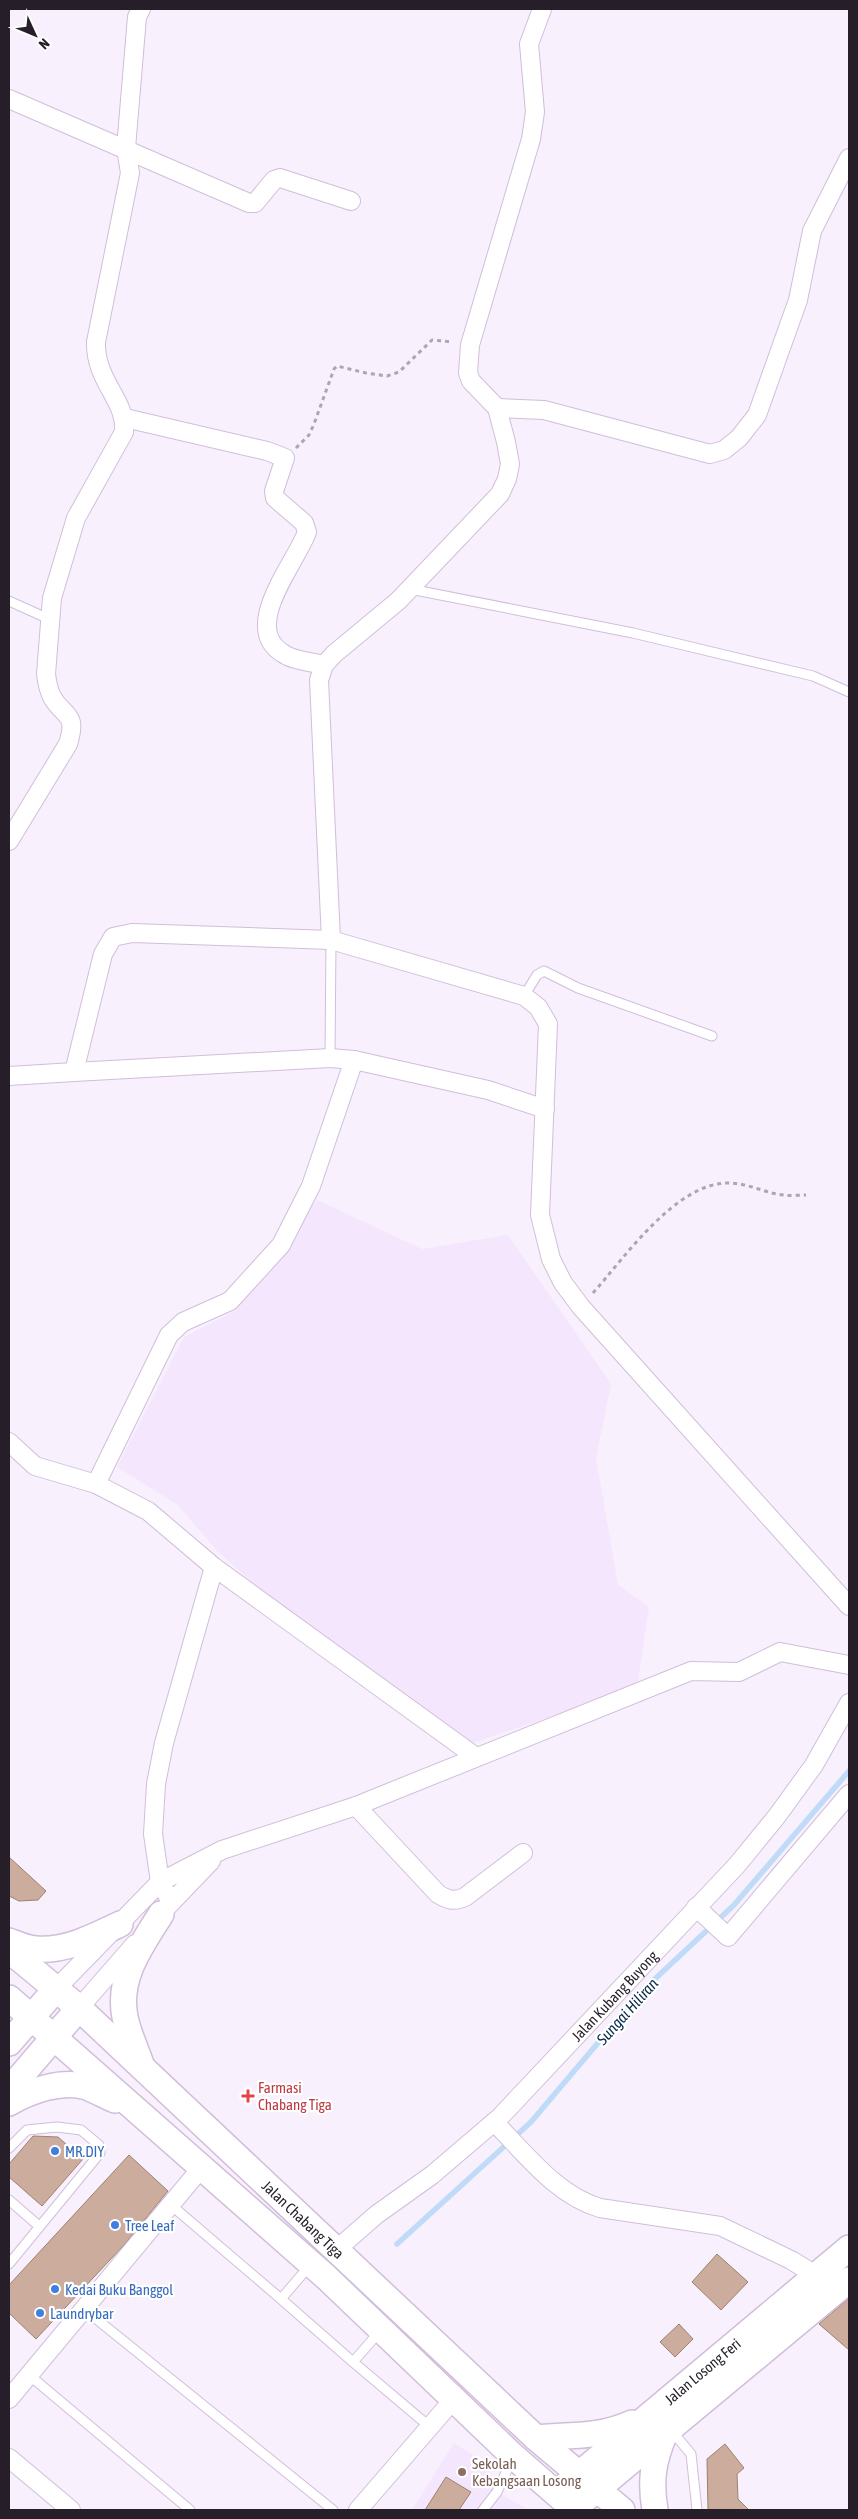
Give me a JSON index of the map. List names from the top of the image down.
{
  "streets": {
    "main road": ["Jalan Chabang Tiga", "Jalan Losong Feri"],
    "street": ["Jalan Kubang Buyong"]
  },
  "crossings": [
    ["Jalan Kubang Buyong", "Jalan Chabang Tiga"],
    ["Jalan Chabang Tiga", "Jalan Losong Feri"]
  ],
  "water": ["Sungai Hiliran"],
  "places": {
    "health": ["Farmasi Chabang Tiga"],
    "other": [
      "MR.DIY",
      "Tree Leaf",
      "Kedai Buku Banggol",
      "Laundrybar",
      "Sekolah Kebangsaan Losong"
    ]
  },
  "north": "bottom right"
}
